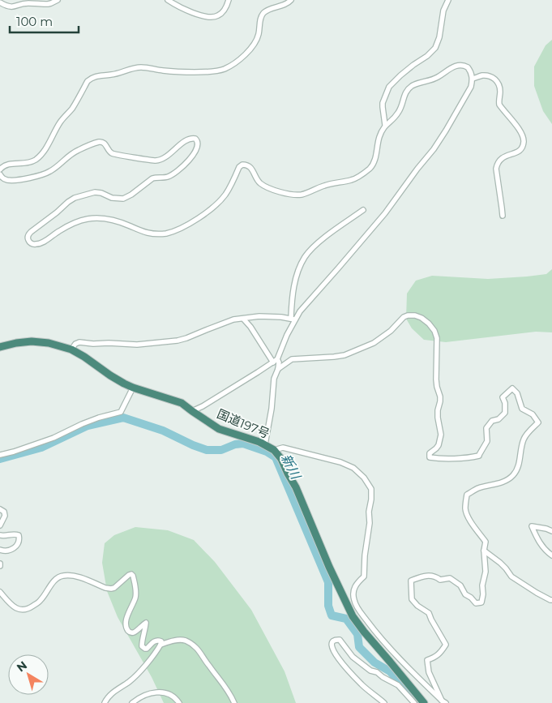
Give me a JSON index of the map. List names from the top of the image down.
{
  "streets": {
    "highway": ["国道197号"]
  },
  "water": ["新川"],
  "scale_bar": "100 m",
  "north": "top left"
}
